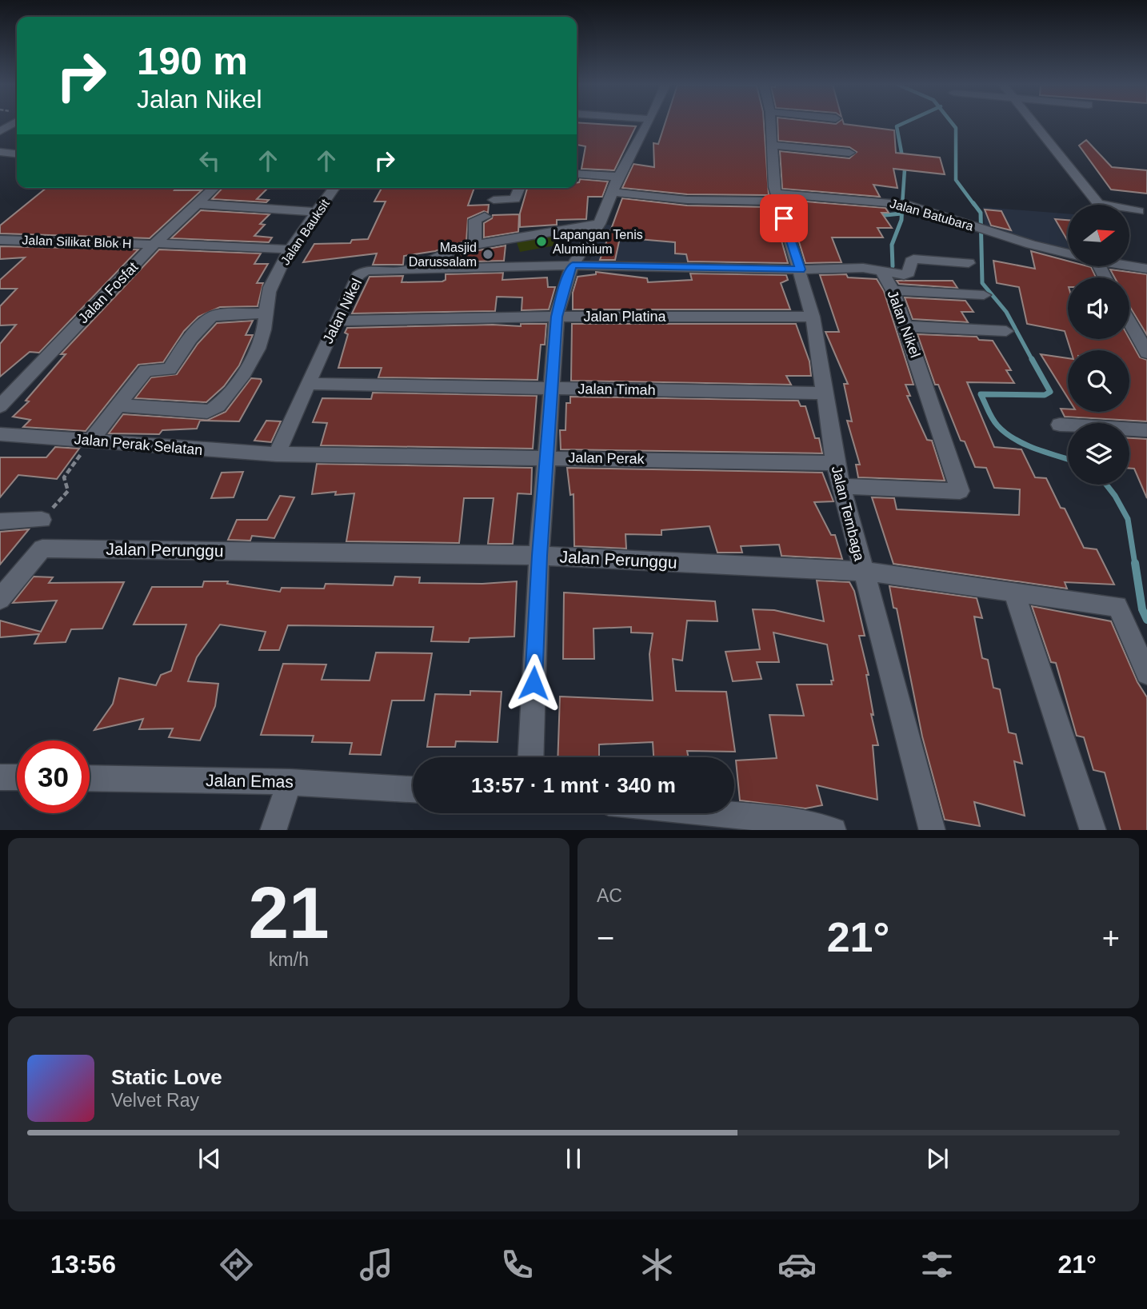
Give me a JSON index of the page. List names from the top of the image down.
{
  "streets": {
    "street": [
      "Jalan Batubara",
      "Jalan Bauksit",
      "Jalan Silikat Blok H",
      "Jalan Fosfat",
      "Jalan Nikel",
      "Jalan Platina",
      "Jalan Timah",
      "Jalan Perak Selatan",
      "Jalan Perak",
      "Jalan Tembaga",
      "Jalan Perunggu",
      "Jalan Emas"
    ]
  },
  "crossings": [
    ["Jalan Batubara", "Jalan Tembaga"],
    ["Jalan Bauksit", "Jalan Silikat Blok H"],
    ["Jalan Silikat Blok H", "Jalan Fosfat"],
    ["Jalan Nikel", "Jalan Platina"],
    ["Jalan Nikel", "Jalan Timah"],
    ["Jalan Nikel", "Jalan Perak Selatan"],
    ["Jalan Nikel", "Jalan Perak"],
    ["Jalan Nikel", "Jalan Tembaga"],
    ["Jalan Platina", "Jalan Tembaga"],
    ["Jalan Timah", "Jalan Tembaga"],
    ["Jalan Perak Selatan", "Jalan Perak"],
    ["Jalan Perak", "Jalan Tembaga"],
    ["Jalan Tembaga", "Jalan Perunggu"]
  ],
  "places": ["Lapangan Tenis Aluminium", "Masjid Darussalam"],
  "north": "right",
  "page": {
    "turn": ["190 m", "Jalan Nikel"],
    "limit": "30",
    "trip": "13:57 · 1 mnt · 340 m",
    "tile": [
      ["21", "km/h"],
      "AC"
    ],
    "heat": ["−", "21°", "+"],
    "song": ["Static Love", "Velvet Ray"],
    "tabs": ["13:56", "21°"]
  }
}
